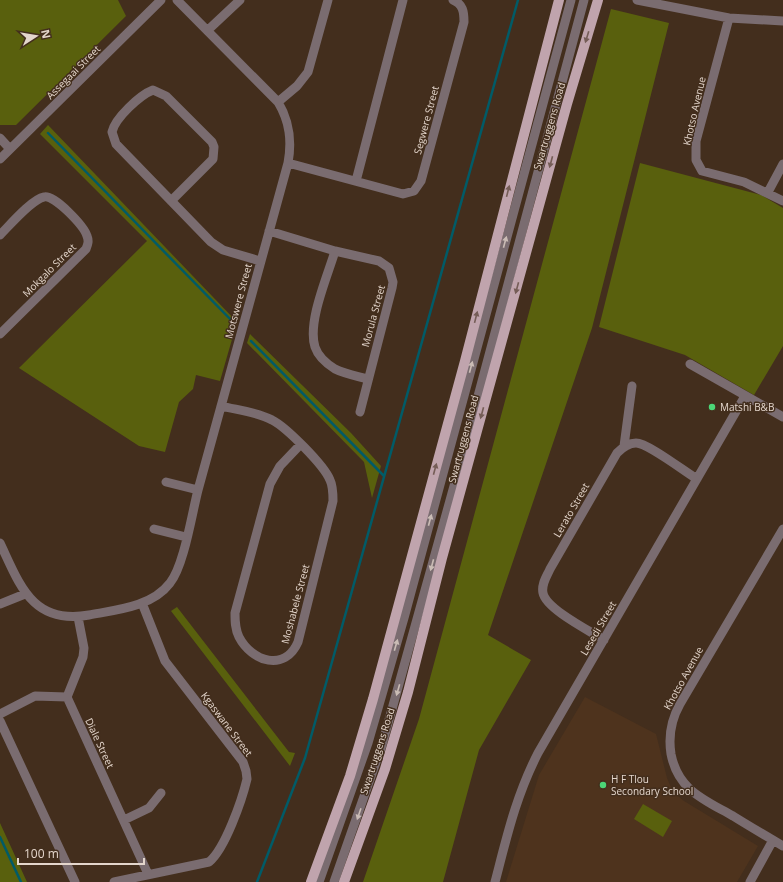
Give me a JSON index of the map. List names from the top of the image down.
{
  "streets": {
    "main road": ["Swartruggens Road"],
    "street": [
      "Assegaai Street",
      "Khotso Avenue",
      "Segwere Street",
      "Mokgalo Street",
      "Motswere Street",
      "Morula Street",
      "Lerato Street",
      "Moshabele Street",
      "Lesedi Street",
      "Kgaswane Street",
      "Diale Street"
    ]
  },
  "crossings": [
    ["Segwere Street", "Motswere Street"],
    ["Motswere Street", "Morula Street"],
    ["Motswere Street", "Moshabele Street"],
    ["Motswere Street", "Kgaswane Street"],
    ["Lerato Street", "Lesedi Street"],
    ["Kgaswane Street", "Diale Street"]
  ],
  "places": ["Matshi B&B", "H F Tlou Secondary School"],
  "scale_bar": "100 m",
  "north": "right"
}
